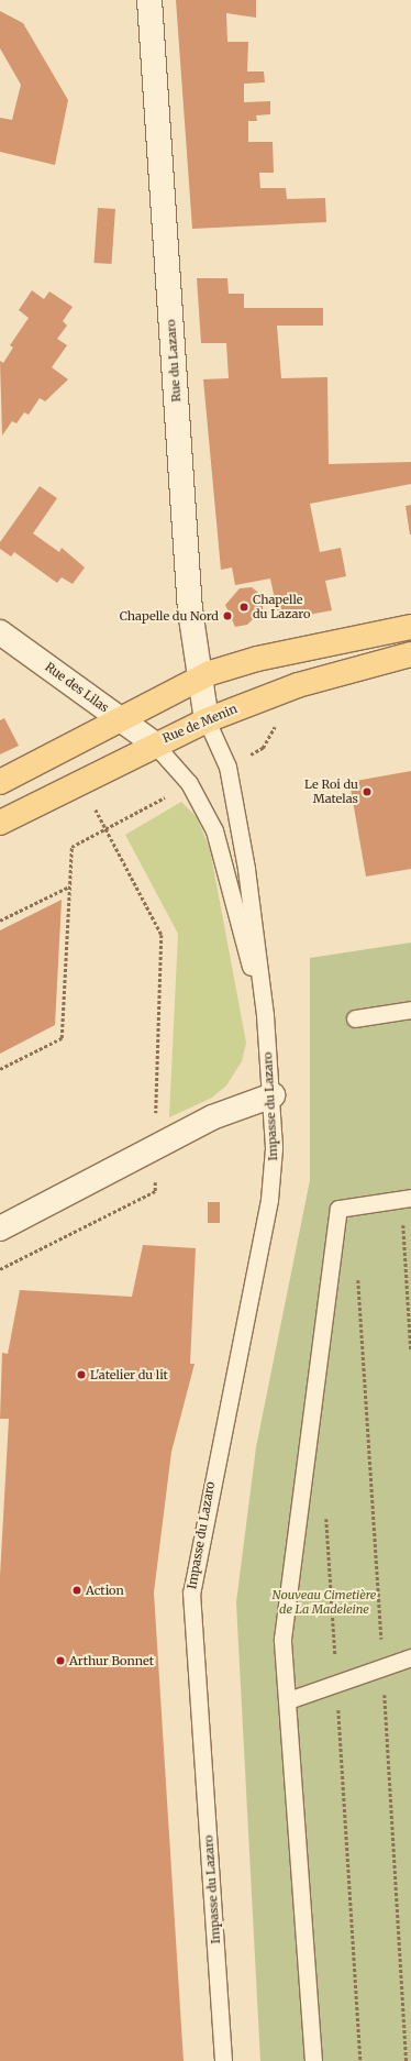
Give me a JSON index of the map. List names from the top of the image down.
{
  "streets": {
    "main road": ["Rue de Menin"],
    "street": ["Rue du Lazaro", "Rue des Lilas"],
    "lane": ["Impasse du Lazaro"]
  },
  "crossings": [
    ["Rue du Lazaro", "Rue de Menin"],
    ["Rue des Lilas", "Rue de Menin"]
  ],
  "parks": ["Nouveau Cimetière de La Madeleine"],
  "places": [
    "Chapelle du Lazaro",
    "Chapelle du Nord",
    "Le Roi du Matelas",
    "L'atelier du lit",
    "Action",
    "Arthur Bonnet"
  ]
}
